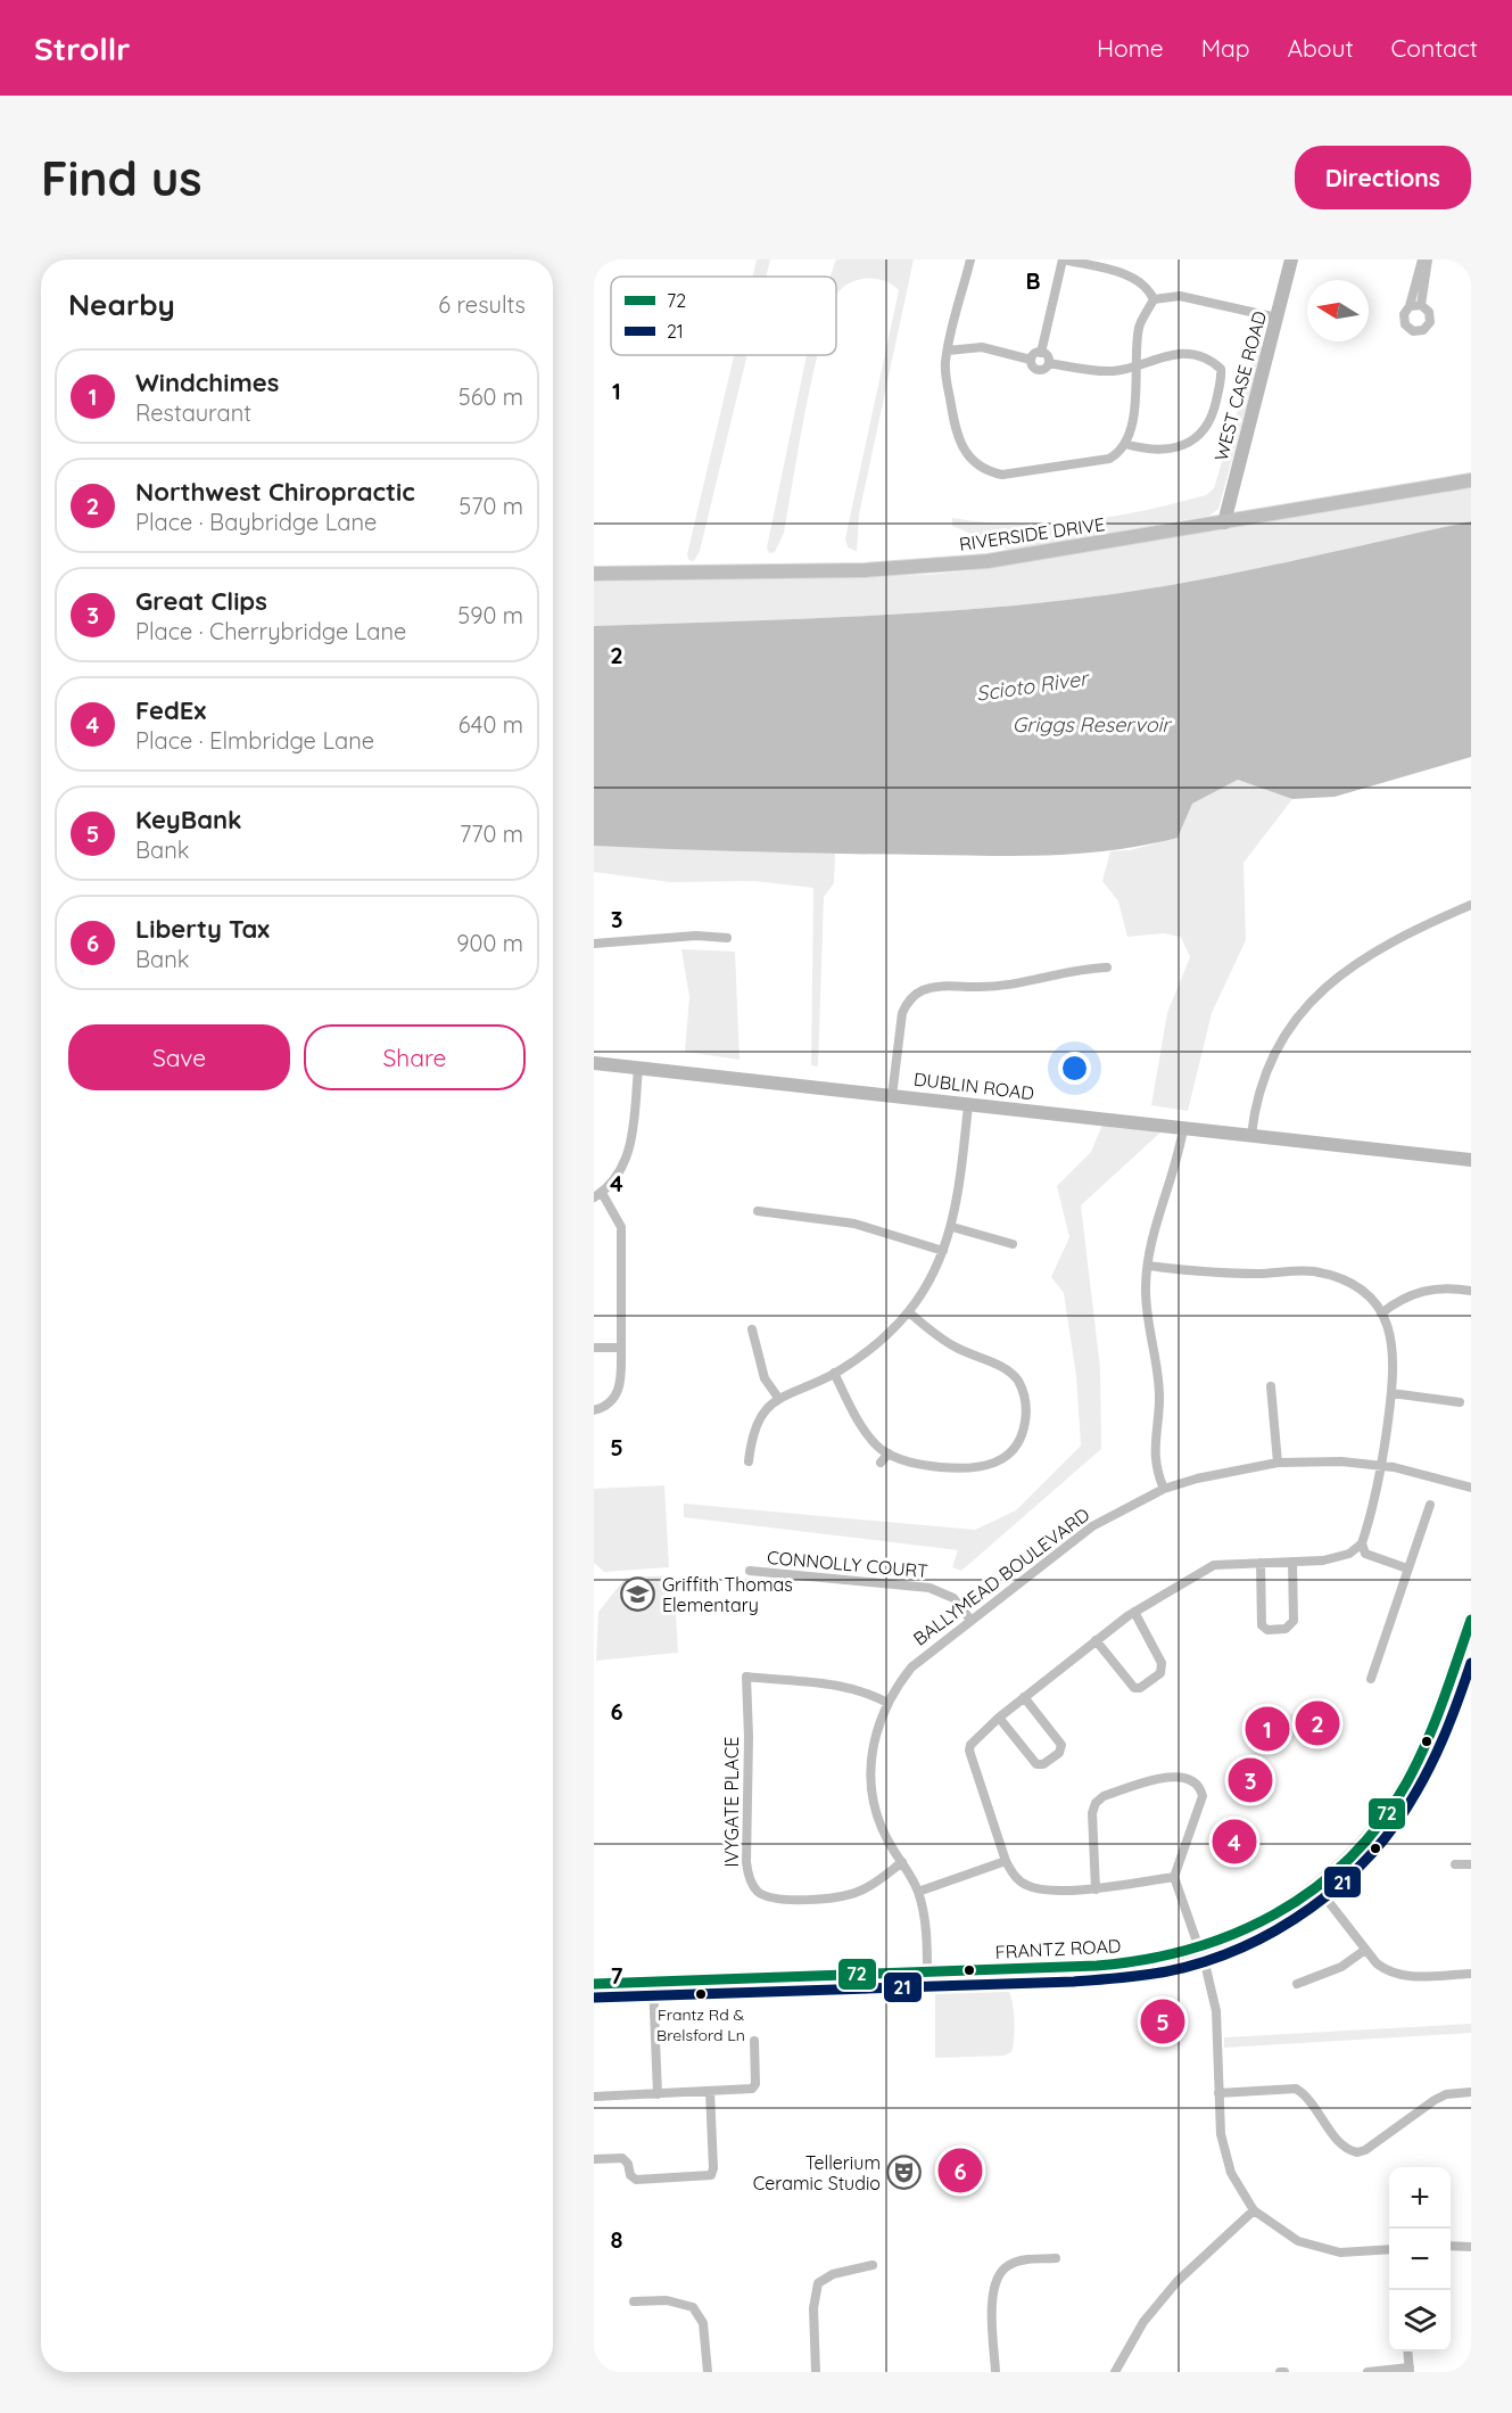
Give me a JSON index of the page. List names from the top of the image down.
{
  "streets": {
    "main road": [
      "WEST CASE ROAD",
      "RIVERSIDE DRIVE",
      "DUBLIN ROAD",
      "FRANTZ ROAD"
    ],
    "street": ["CONNOLLY COURT", "BALLYMEAD BOULEVARD", "IVYGATE PLACE"]
  },
  "crossings": [
    ["WEST CASE ROAD", "RIVERSIDE DRIVE"],
    ["CONNOLLY COURT", "BALLYMEAD BOULEVARD"],
    ["BALLYMEAD BOULEVARD", "IVYGATE PLACE"],
    ["BALLYMEAD BOULEVARD", "FRANTZ ROAD"]
  ],
  "water": ["Scioto River", "Griggs Reservoir"],
  "places": {
    "school or university": ["Griffith Thomas Elementary"],
    "other": ["Frantz Rd & Brelsford Ln"],
    "theatre": ["Tellerium Ceramic Studio"]
  },
  "lines": ["transit line 72", "transit line 21"],
  "legend": ["72", "21"],
  "north": "left",
  "page": {
    "header": "Strollr",
    "nav": [
      "Home",
      "Map",
      "About",
      "Contact"
    ],
    "buttons": [
      "Directions",
      ["Save", "Share"]
    ],
    "title": "Find us",
    "heading": ["Nearby", "6 results"],
    "list": [
      {
        "mark": "1",
        "name": "Windchimes",
        "note": "Restaurant",
        "value": "560 m"
      },
      {
        "mark": "2",
        "name": "Northwest Chiropractic",
        "note": "Place · Baybridge Lane",
        "value": "570 m"
      },
      {
        "mark": "3",
        "name": "Great Clips",
        "note": "Place · Cherrybridge Lane",
        "value": "590 m"
      },
      {
        "mark": "4",
        "name": "FedEx",
        "note": "Place · Elmbridge Lane",
        "value": "640 m"
      },
      {
        "mark": "5",
        "name": "KeyBank",
        "note": "Bank",
        "value": "770 m"
      },
      {
        "mark": "6",
        "name": "Liberty Tax",
        "note": "Bank",
        "value": "900 m"
      }
    ],
    "pins": [
      "2",
      "1",
      "3",
      "4",
      "5",
      "6"
    ],
    "map_buttons": ["+", "−"]
  },
  "grid": {
    "columns": ["B"],
    "rows": [
      "1",
      "2",
      "3",
      "4",
      "5",
      "6",
      "7",
      "8"
    ]
  }
}
